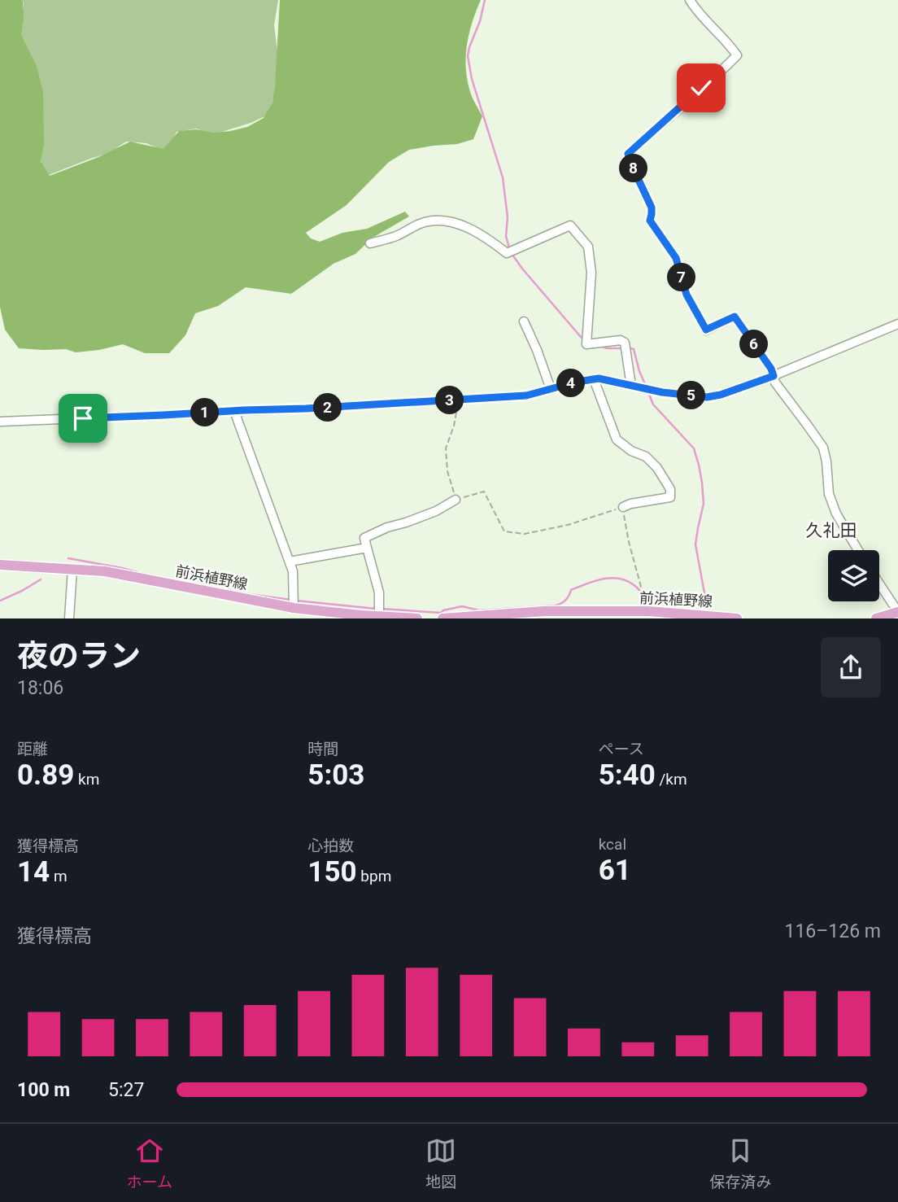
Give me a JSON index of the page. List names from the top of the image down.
{
  "streets": {
    "main road": ["前浜植野線"]
  },
  "districts": ["久礼田"],
  "page": {
    "pins": [
      "8",
      "7",
      "6",
      "4",
      "5",
      "3",
      "2",
      "1"
    ],
    "heading": ["夜のラン", "18:06"],
    "stats": [
      ["距離", "0.89 km"],
      ["時間", "5:03"],
      ["ペース", "5:40 /km"],
      ["獲得標高", "14 m"],
      ["心拍数", "150 bpm"],
      ["kcal", "61"]
    ],
    "chart": ["獲得標高", "116–126 m"],
    "list": [
      {
        "name": "100 m",
        "note": "5:27"
      }
    ],
    "tabs": ["ホーム", "地図", "保存済み"]
  }
}
